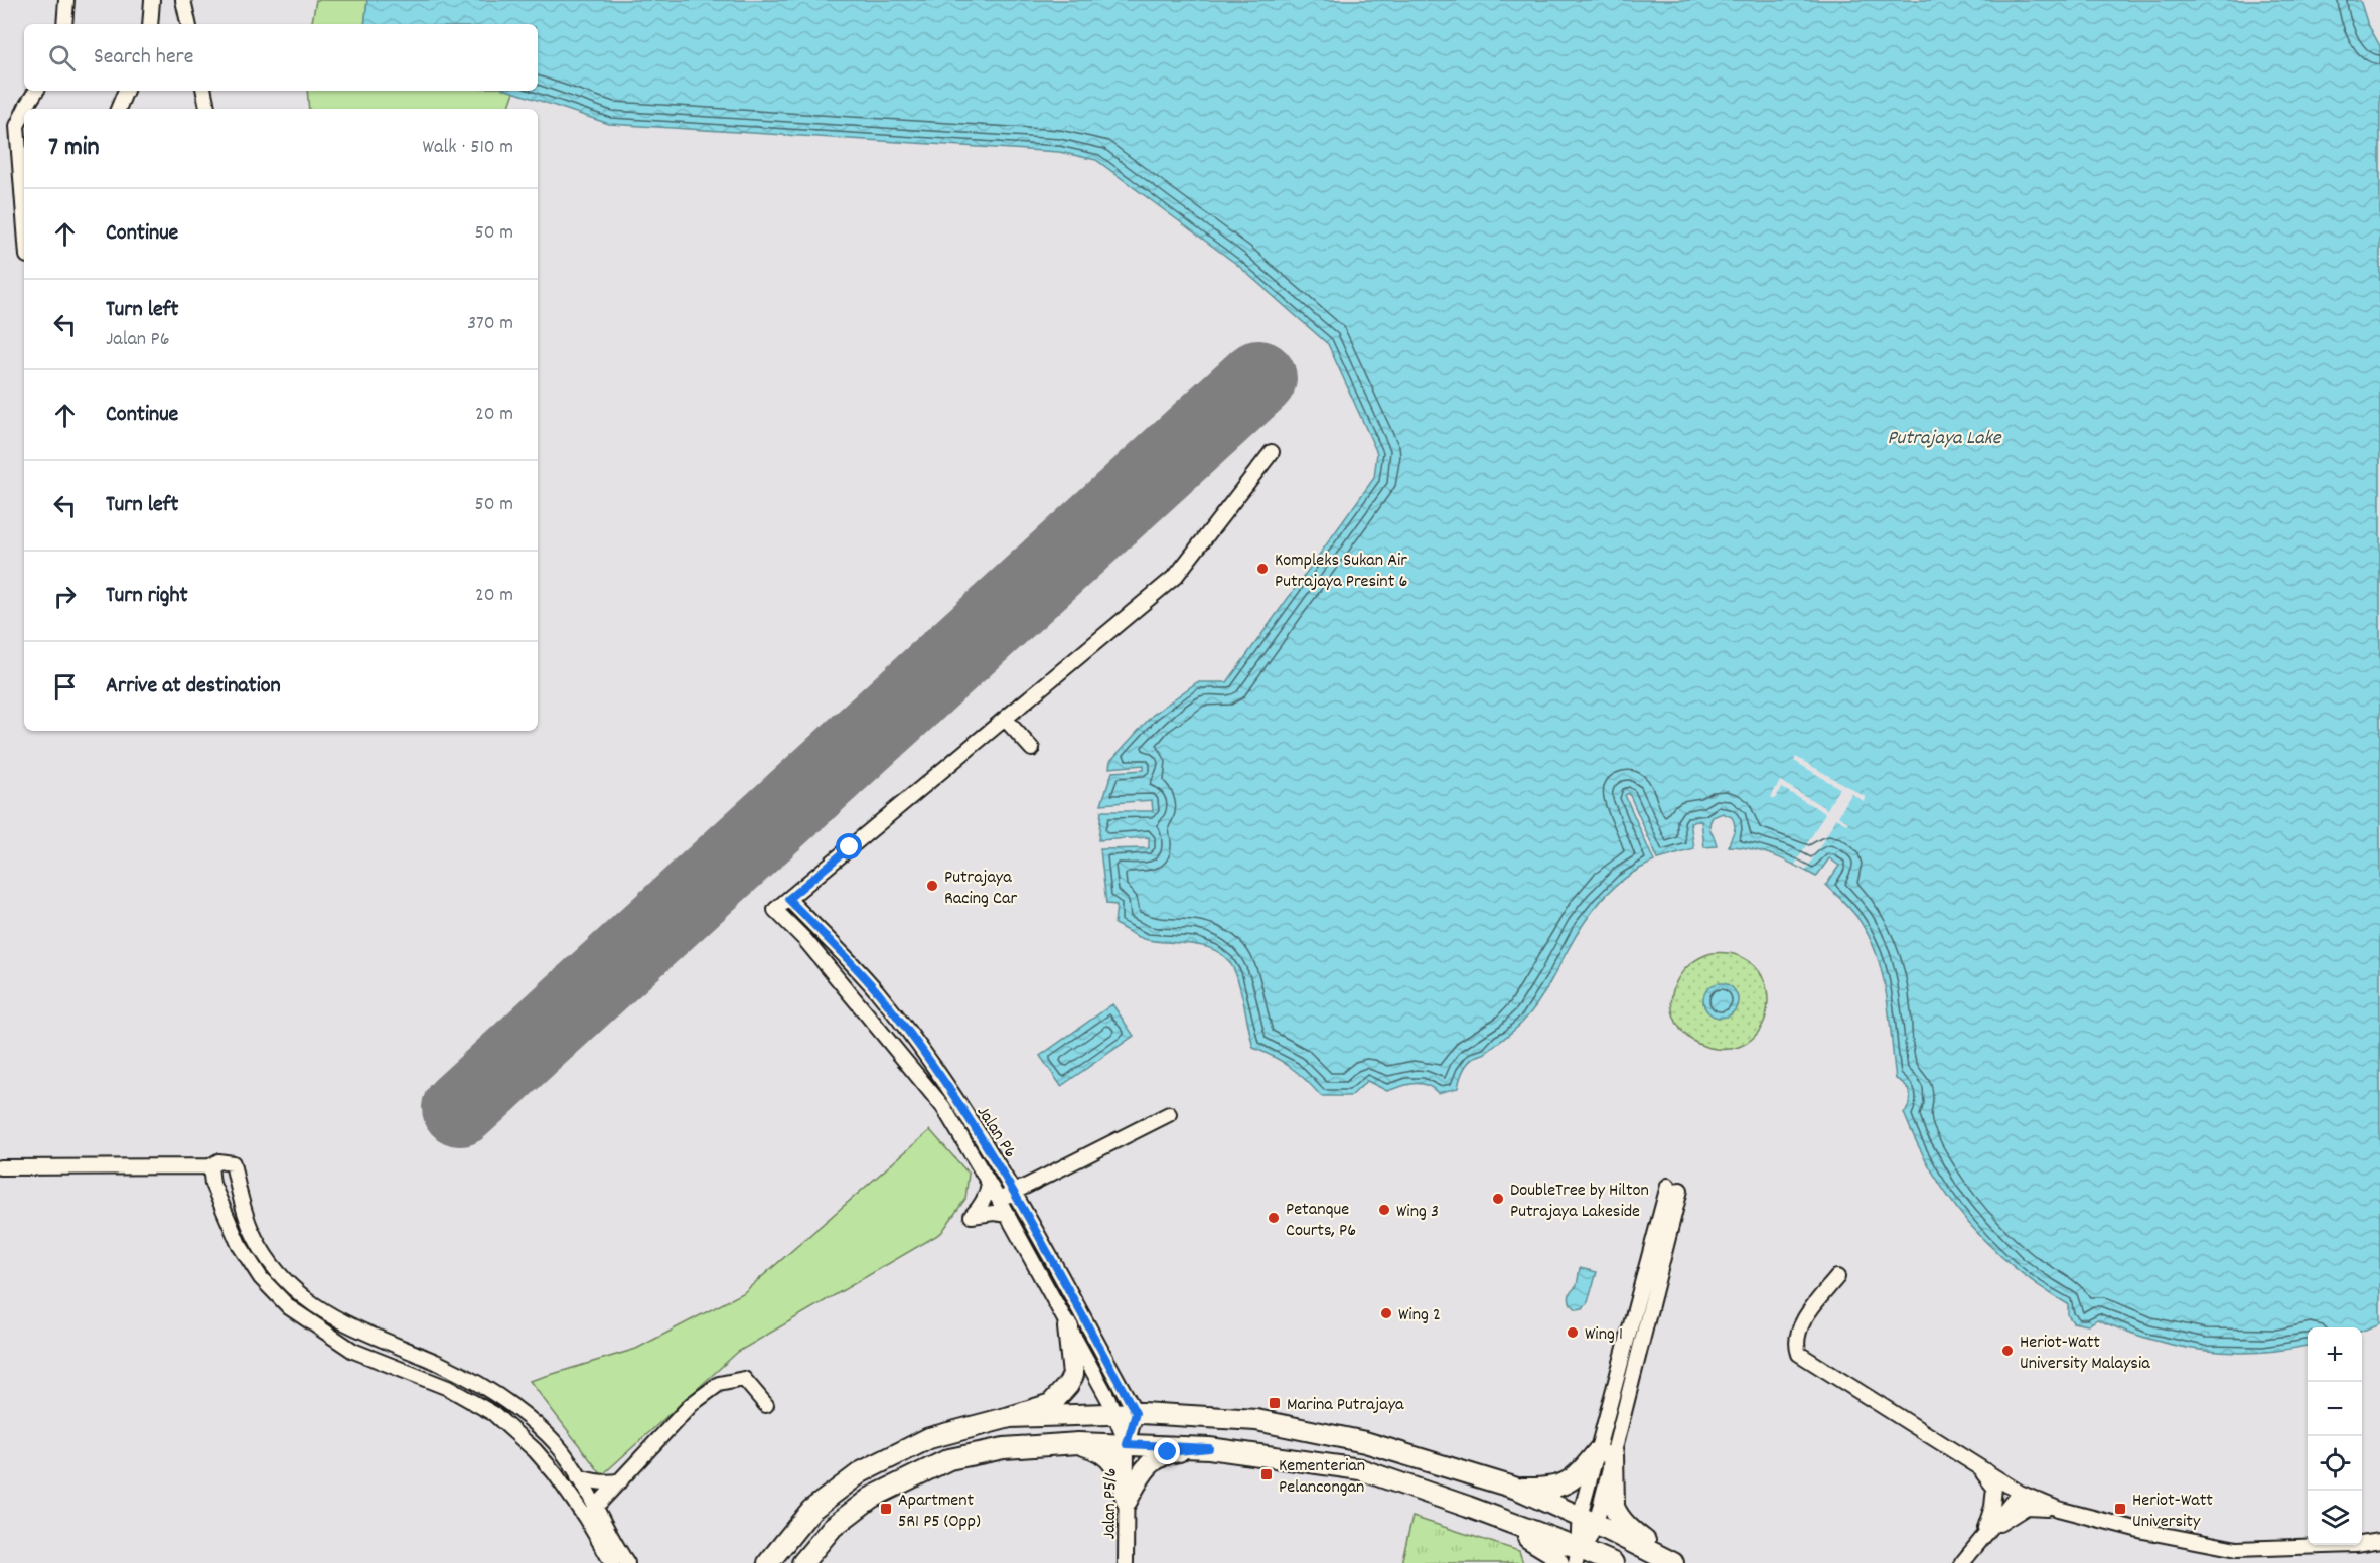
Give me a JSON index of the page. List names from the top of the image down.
{
  "streets": {
    "street": ["Jalan P6", "Jalan P5/6"]
  },
  "crossings": [
    ["Jalan P6", "Jalan P5/6"]
  ],
  "water": ["Putrajaya Lake"],
  "places": {
    "other": [
      "Kompleks Sukan Air Putrajaya Presint 6",
      "Putrajaya Racing Car",
      "DoubleTree by Hilton Putrajaya Lakeside",
      "Wing 3",
      "Petanque Courts, P6",
      "Wing 2",
      "Wing 1",
      "Heriot-Watt University Malaysia"
    ],
    "transit": [
      "Marina Putrajaya",
      "Kementerian Pelancongan",
      "Apartment 5R1 P5 (Opp)",
      "Heriot-Watt University"
    ]
  },
  "page": {
    "search": "Search here",
    "heading": ["7 min", "Walk · 510 m"],
    "list": [
      ["Continue", "50 m"],
      ["Turn left", "Jalan P6", "370 m"],
      ["Continue", "20 m"],
      ["Turn left", "50 m"],
      ["Turn right", "20 m"],
      "Arrive at destination"
    ],
    "map_buttons": ["+", "−"]
  }
}
